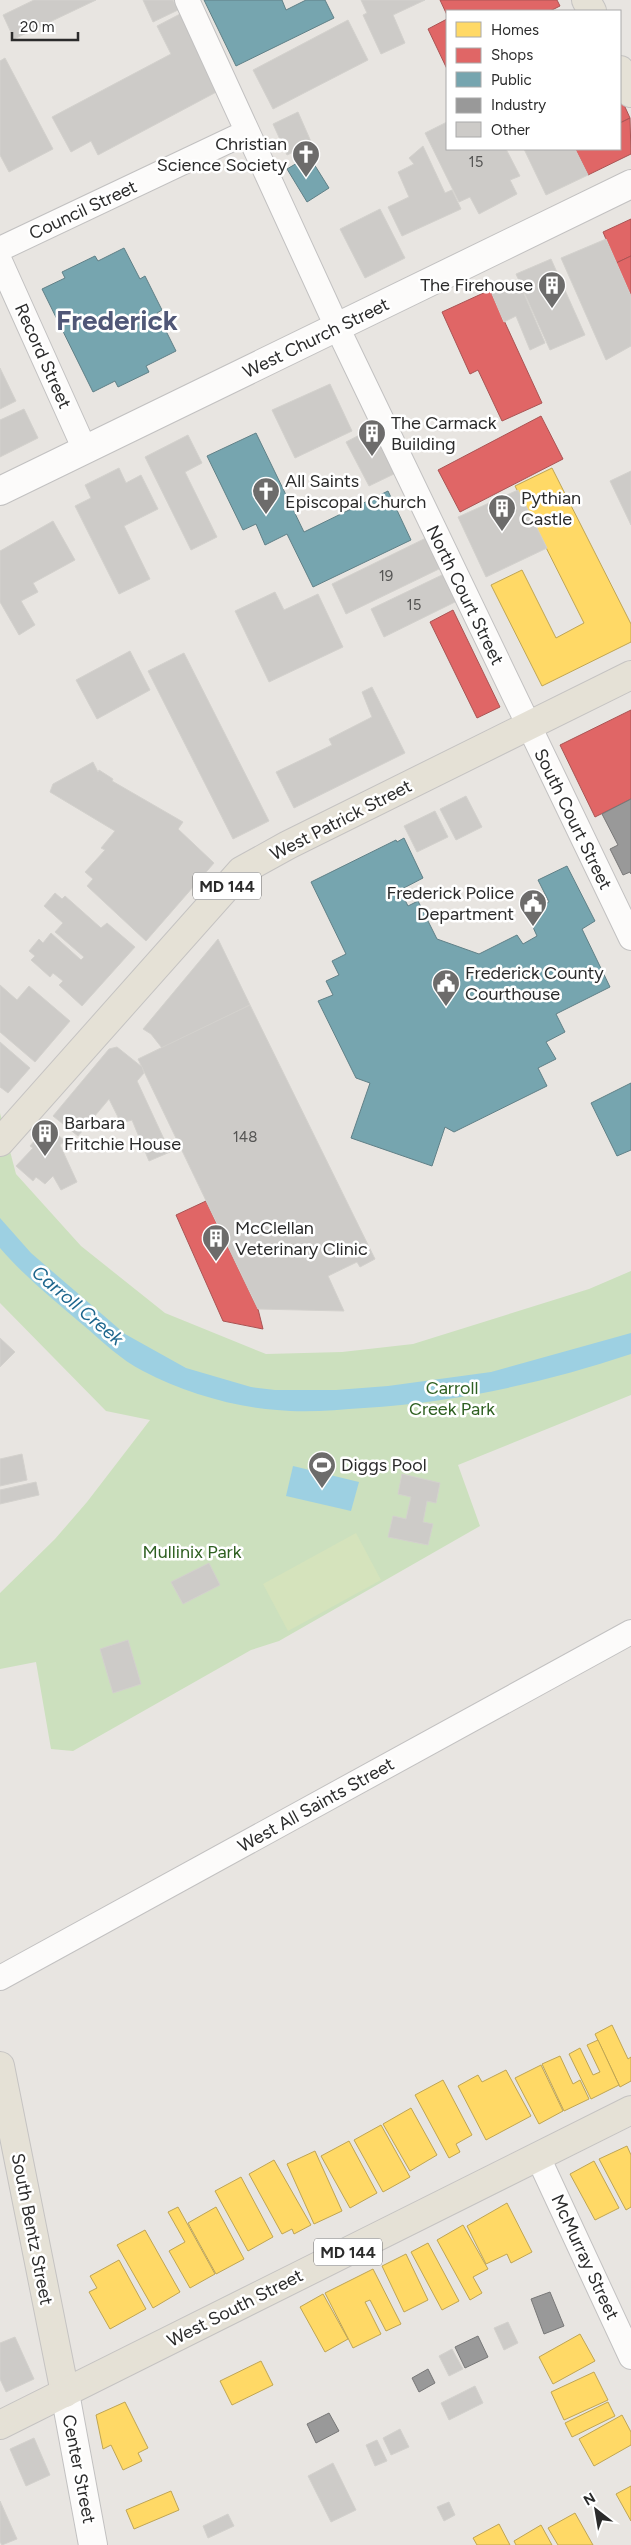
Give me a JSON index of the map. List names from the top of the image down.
{
  "streets": {
    "main road": [
      "West Patrick Street",
      "MD 144",
      "South Bentz Street",
      "West South Street"
    ],
    "street": [
      "Council Street",
      "West Church Street",
      "Record Street",
      "North Court Street",
      "South Court Street",
      "West All Saints Street",
      "McMurray Street",
      "Center Street"
    ]
  },
  "crossings": [
    ["Council Street", "North Court Street"],
    ["West Church Street", "Record Street"],
    ["West Church Street", "North Court Street"],
    ["North Court Street", "South Court Street"],
    ["North Court Street", "West Patrick Street"],
    ["South Court Street", "West Patrick Street"],
    ["South Bentz Street", "West South Street"],
    ["South Bentz Street", "Center Street"],
    ["McMurray Street", "West South Street"],
    ["West South Street", "Center Street"]
  ],
  "districts": ["Frederick"],
  "water": ["Carroll Creek"],
  "parks": ["Carroll Creek Park", "Mullinix Park"],
  "places": {
    "church": ["Christian Science Society", "All Saints Episcopal Church"],
    "building": [
      "The Firehouse",
      "The Carmack Building",
      "Pythian Castle",
      "Barbara Fritchie House",
      "McClellan Veterinary Clinic"
    ],
    "public building": ["Frederick Police Department", "Frederick County Courthouse"],
    "sports": ["Diggs Pool"]
  },
  "house_numbers": [
    "15",
    "19",
    "15",
    "148"
  ],
  "legend": [
    "Homes",
    "Shops",
    "Public",
    "Industry",
    "Other"
  ],
  "scale_bar": "20 m",
  "north": "top left"
}
